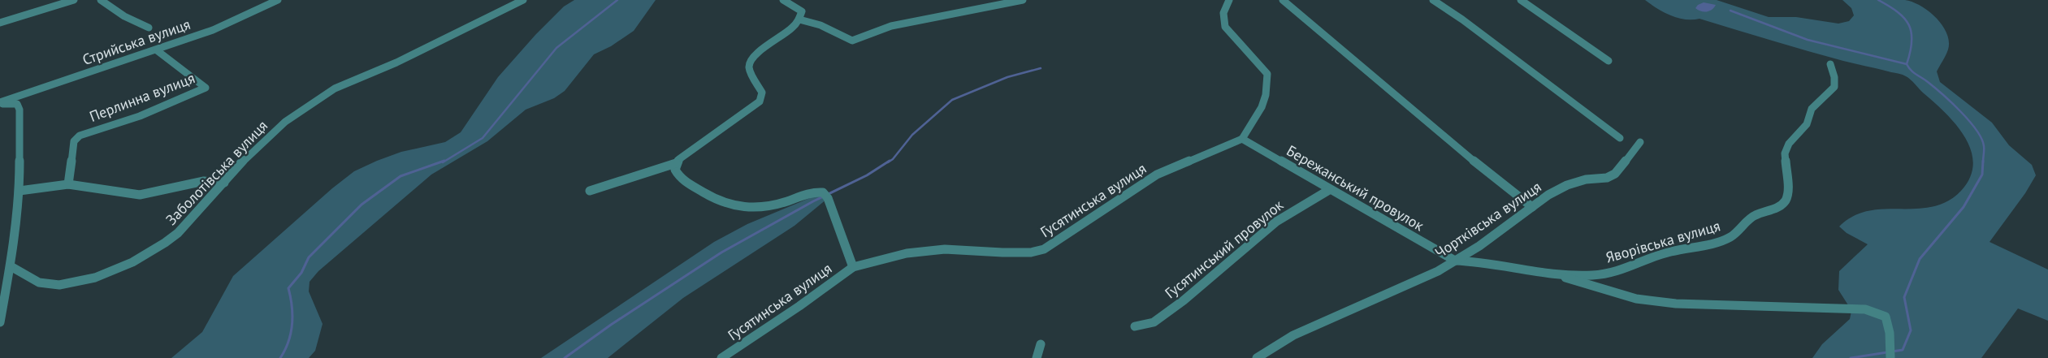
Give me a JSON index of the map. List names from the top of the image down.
{
  "streets": {
    "street": [
      "Стрийська вулиця",
      "Перлинна вулиця",
      "Заболотівська вулиця",
      "Бережанський провулок",
      "Гусятинська вулиця",
      "Чортківська вулиця",
      "Яворівська вулиця",
      "Гусятинський провулок"
    ]
  },
  "crossings": [
    ["Стрийська вулиця", "Перлинна вулиця"],
    ["Бережанський провулок", "Гусятинська вулиця"],
    ["Бережанський провулок", "Чортківська вулиця"],
    ["Бережанський провулок", "Яворівська вулиця"],
    ["Бережанський провулок", "Гусятинський провулок"],
    ["Чортківська вулиця", "Яворівська вулиця"]
  ]
}
